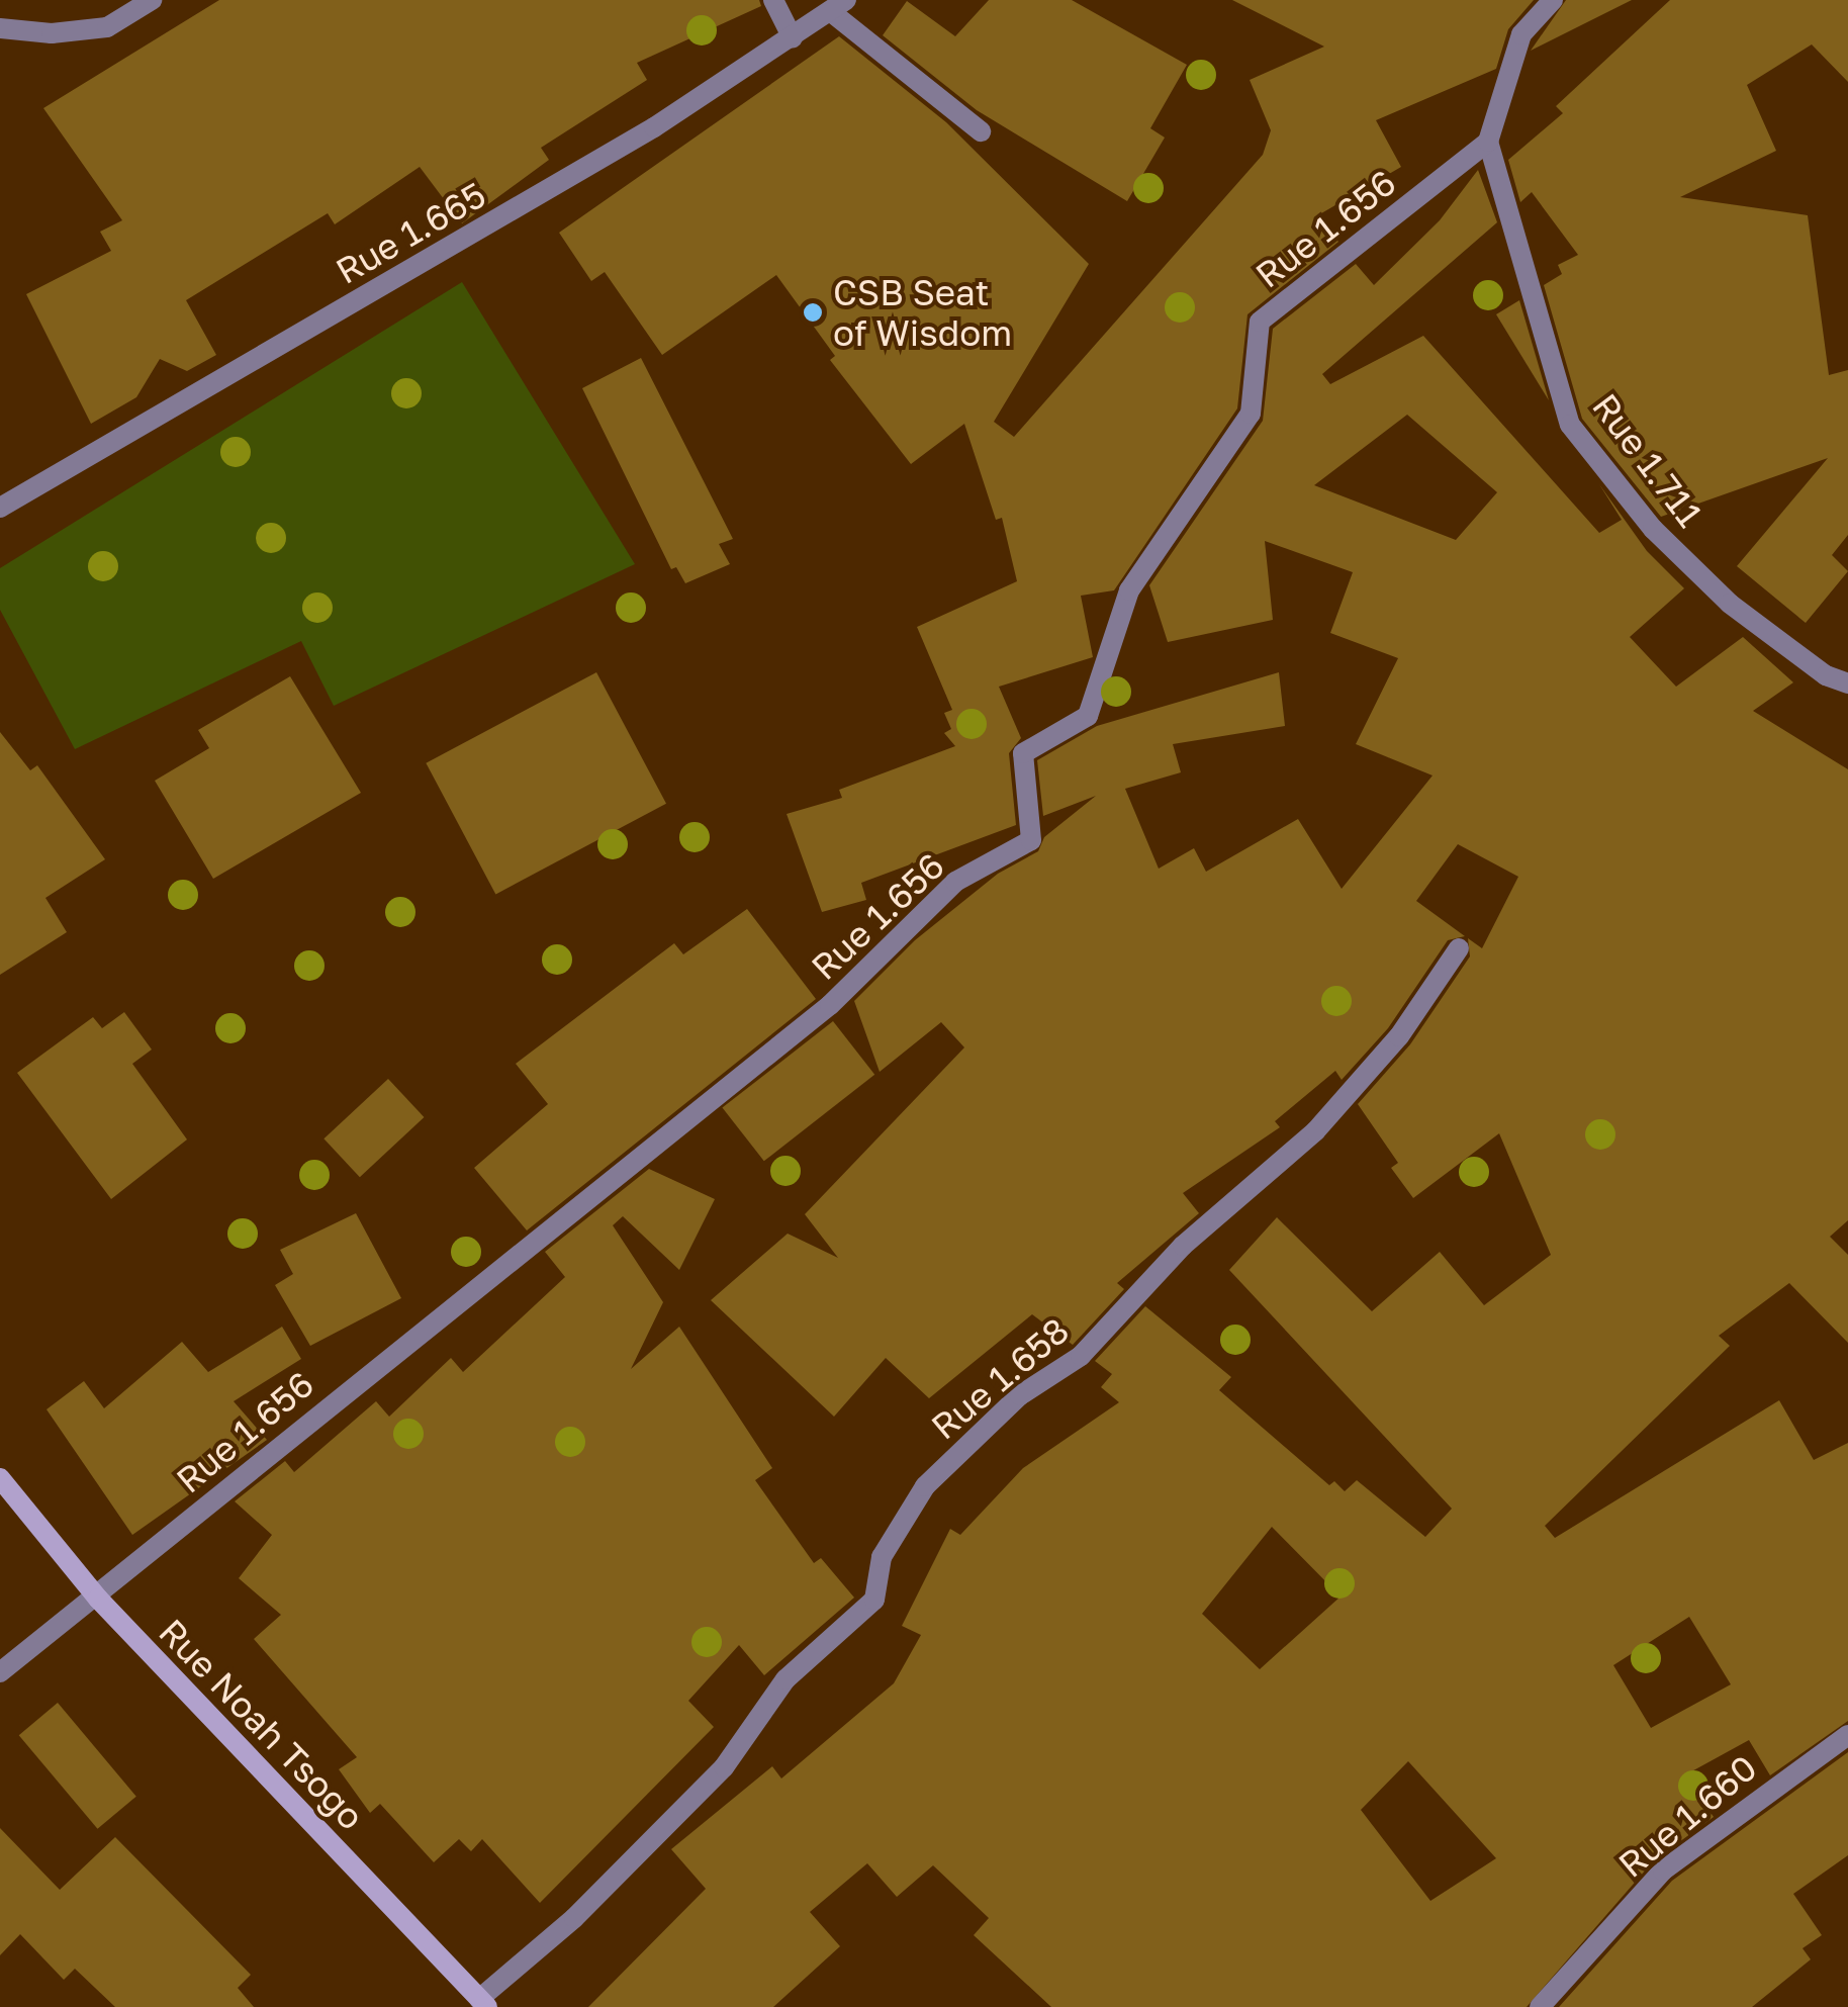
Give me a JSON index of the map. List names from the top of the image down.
{
  "streets": {
    "main road": ["Rue Noah Tsogo"],
    "street": [
      "Rue 1.656",
      "Rue 1.665",
      "Rue 1.711",
      "Rue 1.658",
      "Rue 1.660"
    ]
  },
  "crossings": [
    ["Rue 1.656", "Rue 1.711"],
    ["Rue 1.656", "Rue Noah Tsogo"],
    ["Rue 1.658", "Rue Noah Tsogo"]
  ],
  "places": ["CSB Seat of Wisdom"]
}
